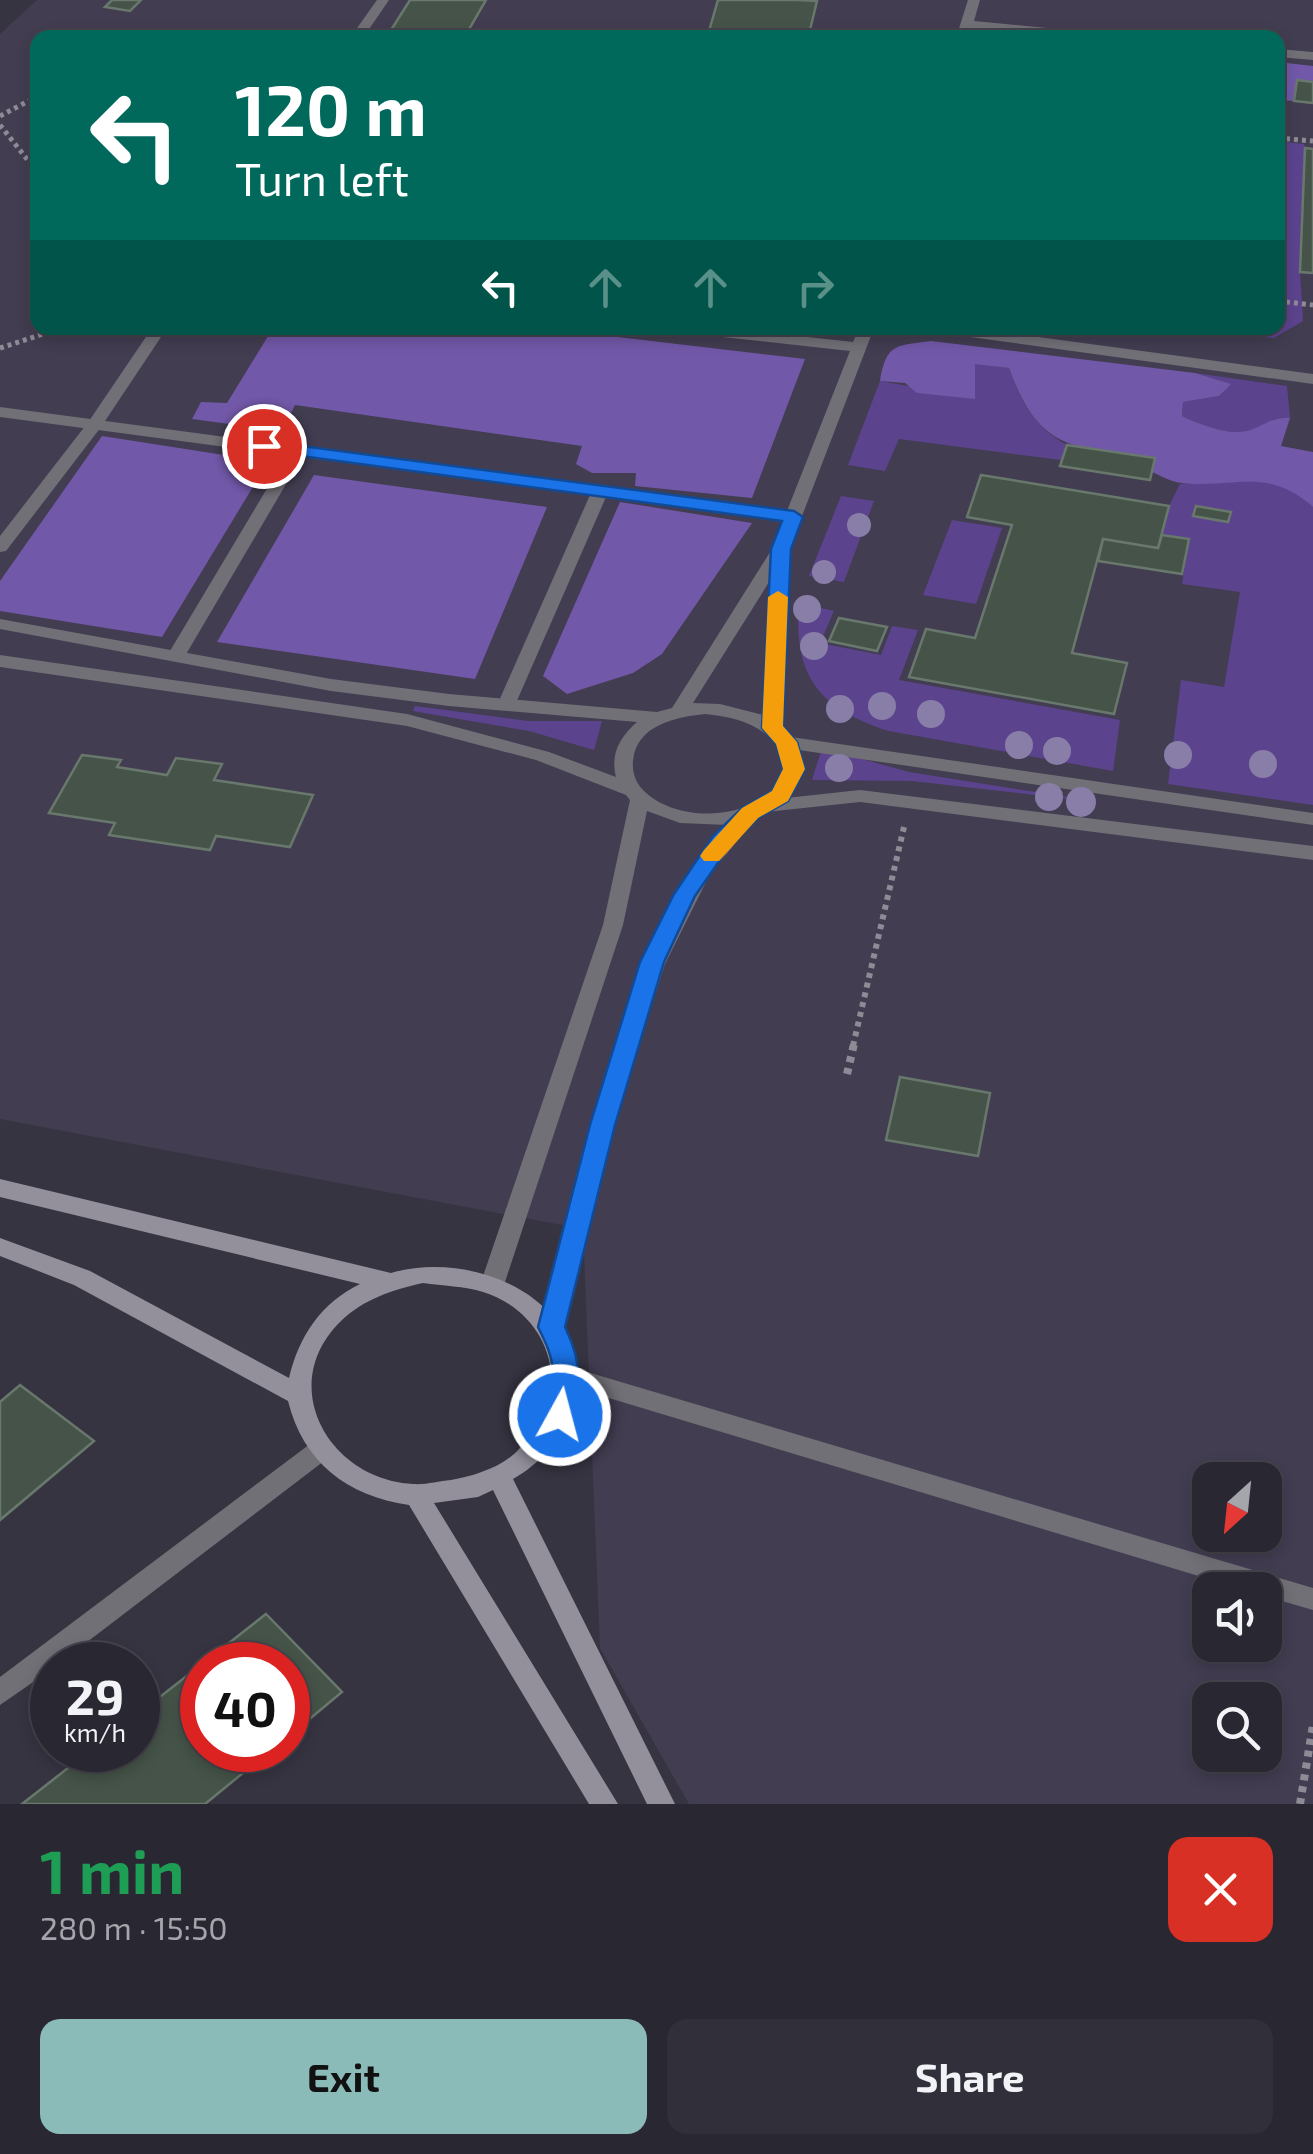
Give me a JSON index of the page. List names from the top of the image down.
{
  "north": "bottom left",
  "page": {
    "turn": ["120 m", "Turn left"],
    "speed": "29 km/h",
    "limit": "40",
    "heading": ["1 min", "280 m · 15:50"],
    "buttons": ["Exit", "Share"]
  }
}
